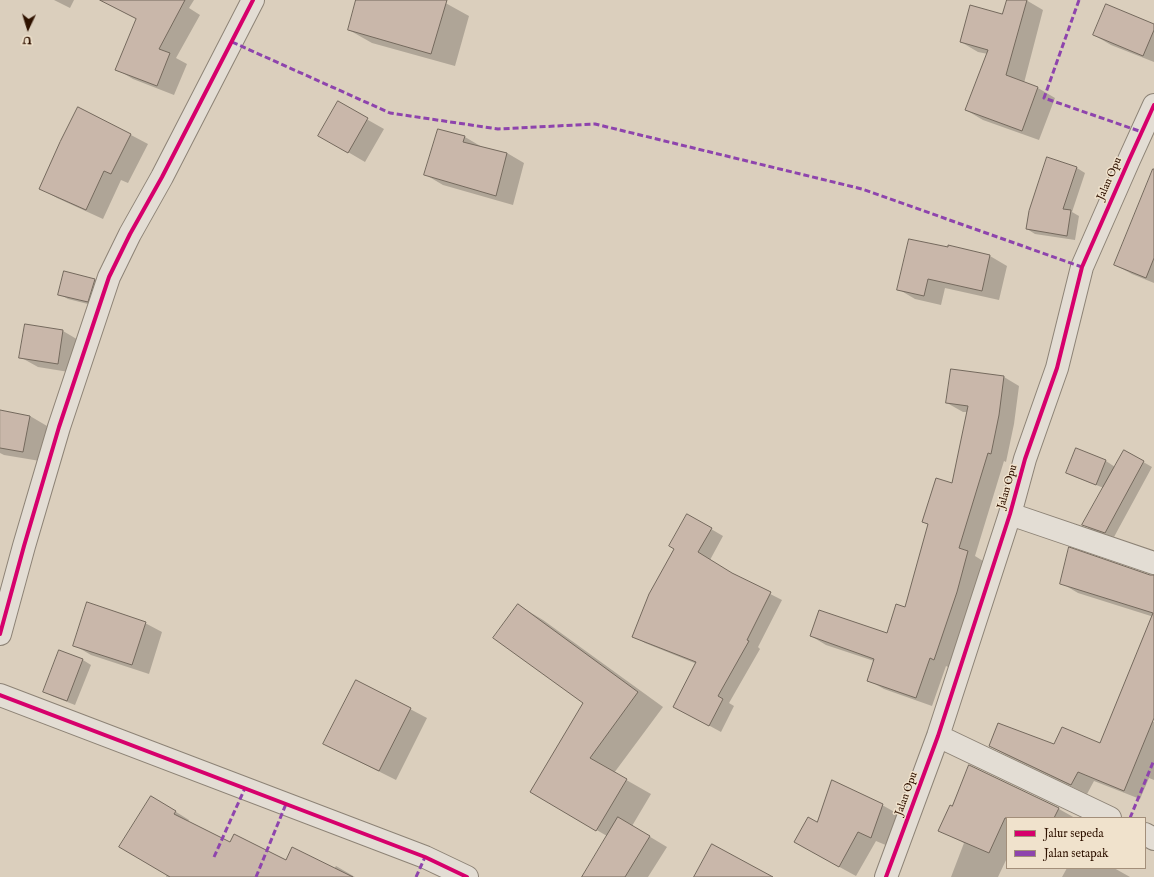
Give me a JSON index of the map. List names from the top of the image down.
{
  "streets": {
    "street": ["Jalan Opu"]
  },
  "legend": ["Jalur sepeda", "Jalan setapak"],
  "north": "bottom"
}
